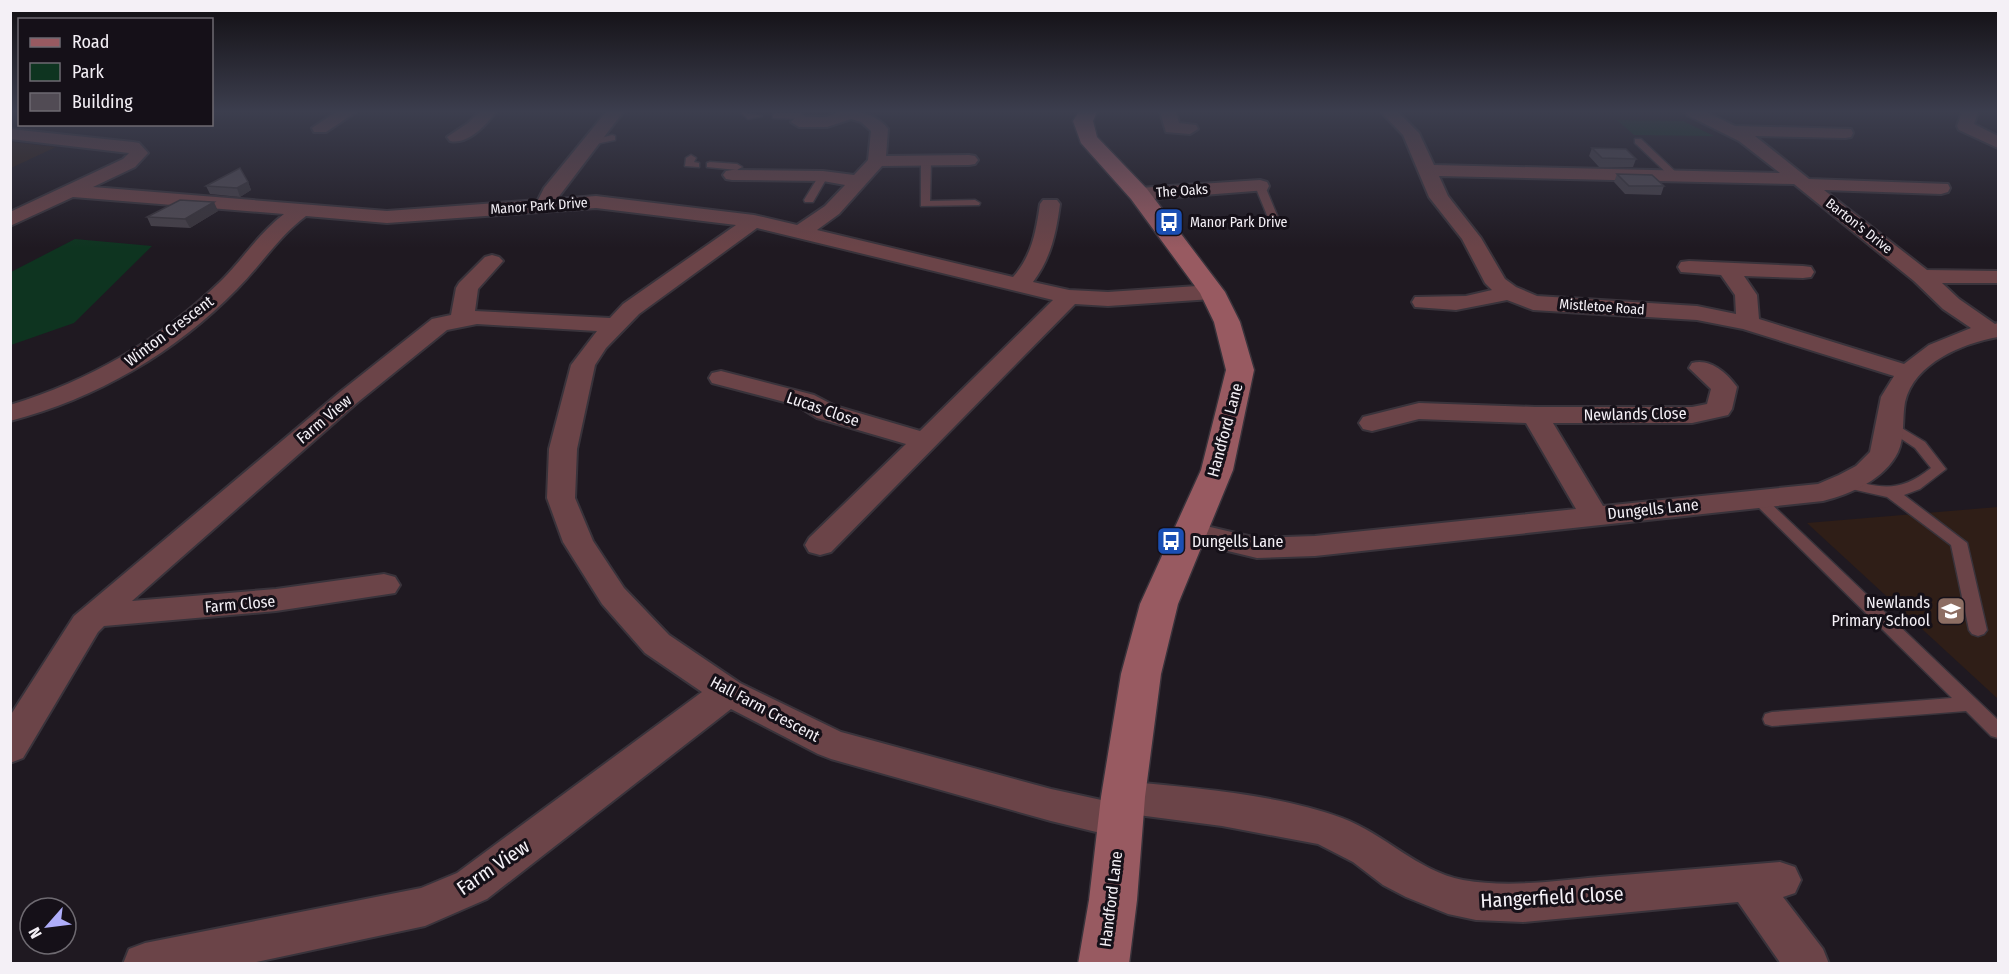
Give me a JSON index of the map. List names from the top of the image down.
{
  "streets": {
    "street": [
      "The Oaks",
      "Manor Park Drive",
      "Barton's Drive",
      "Mistletoe Road",
      "Winton Crescent",
      "Lucas Close",
      "Newlands Close",
      "Farm View",
      "Handford Lane",
      "Dungells Lane",
      "Farm Close",
      "Hall Farm Crescent",
      "Hangerfield Close"
    ]
  },
  "crossings": [
    ["The Oaks", "Handford Lane"],
    ["Manor Park Drive", "Winton Crescent"],
    ["Manor Park Drive", "Handford Lane"],
    ["Manor Park Drive", "Hall Farm Crescent"],
    ["Barton's Drive", "Dungells Lane"],
    ["Mistletoe Road", "Dungells Lane"],
    ["Farm View", "Farm Close"],
    ["Farm View", "Hall Farm Crescent"],
    ["Handford Lane", "Dungells Lane"],
    ["Handford Lane", "Hall Farm Crescent"],
    ["Handford Lane", "Hangerfield Close"],
    ["Hall Farm Crescent", "Hangerfield Close"]
  ],
  "places": {
    "bus stop": ["Manor Park Drive", "Dungells Lane"],
    "school or university": ["Newlands Primary School"]
  },
  "legend": ["Road", "Park", "Building"],
  "north": "bottom left"
}
